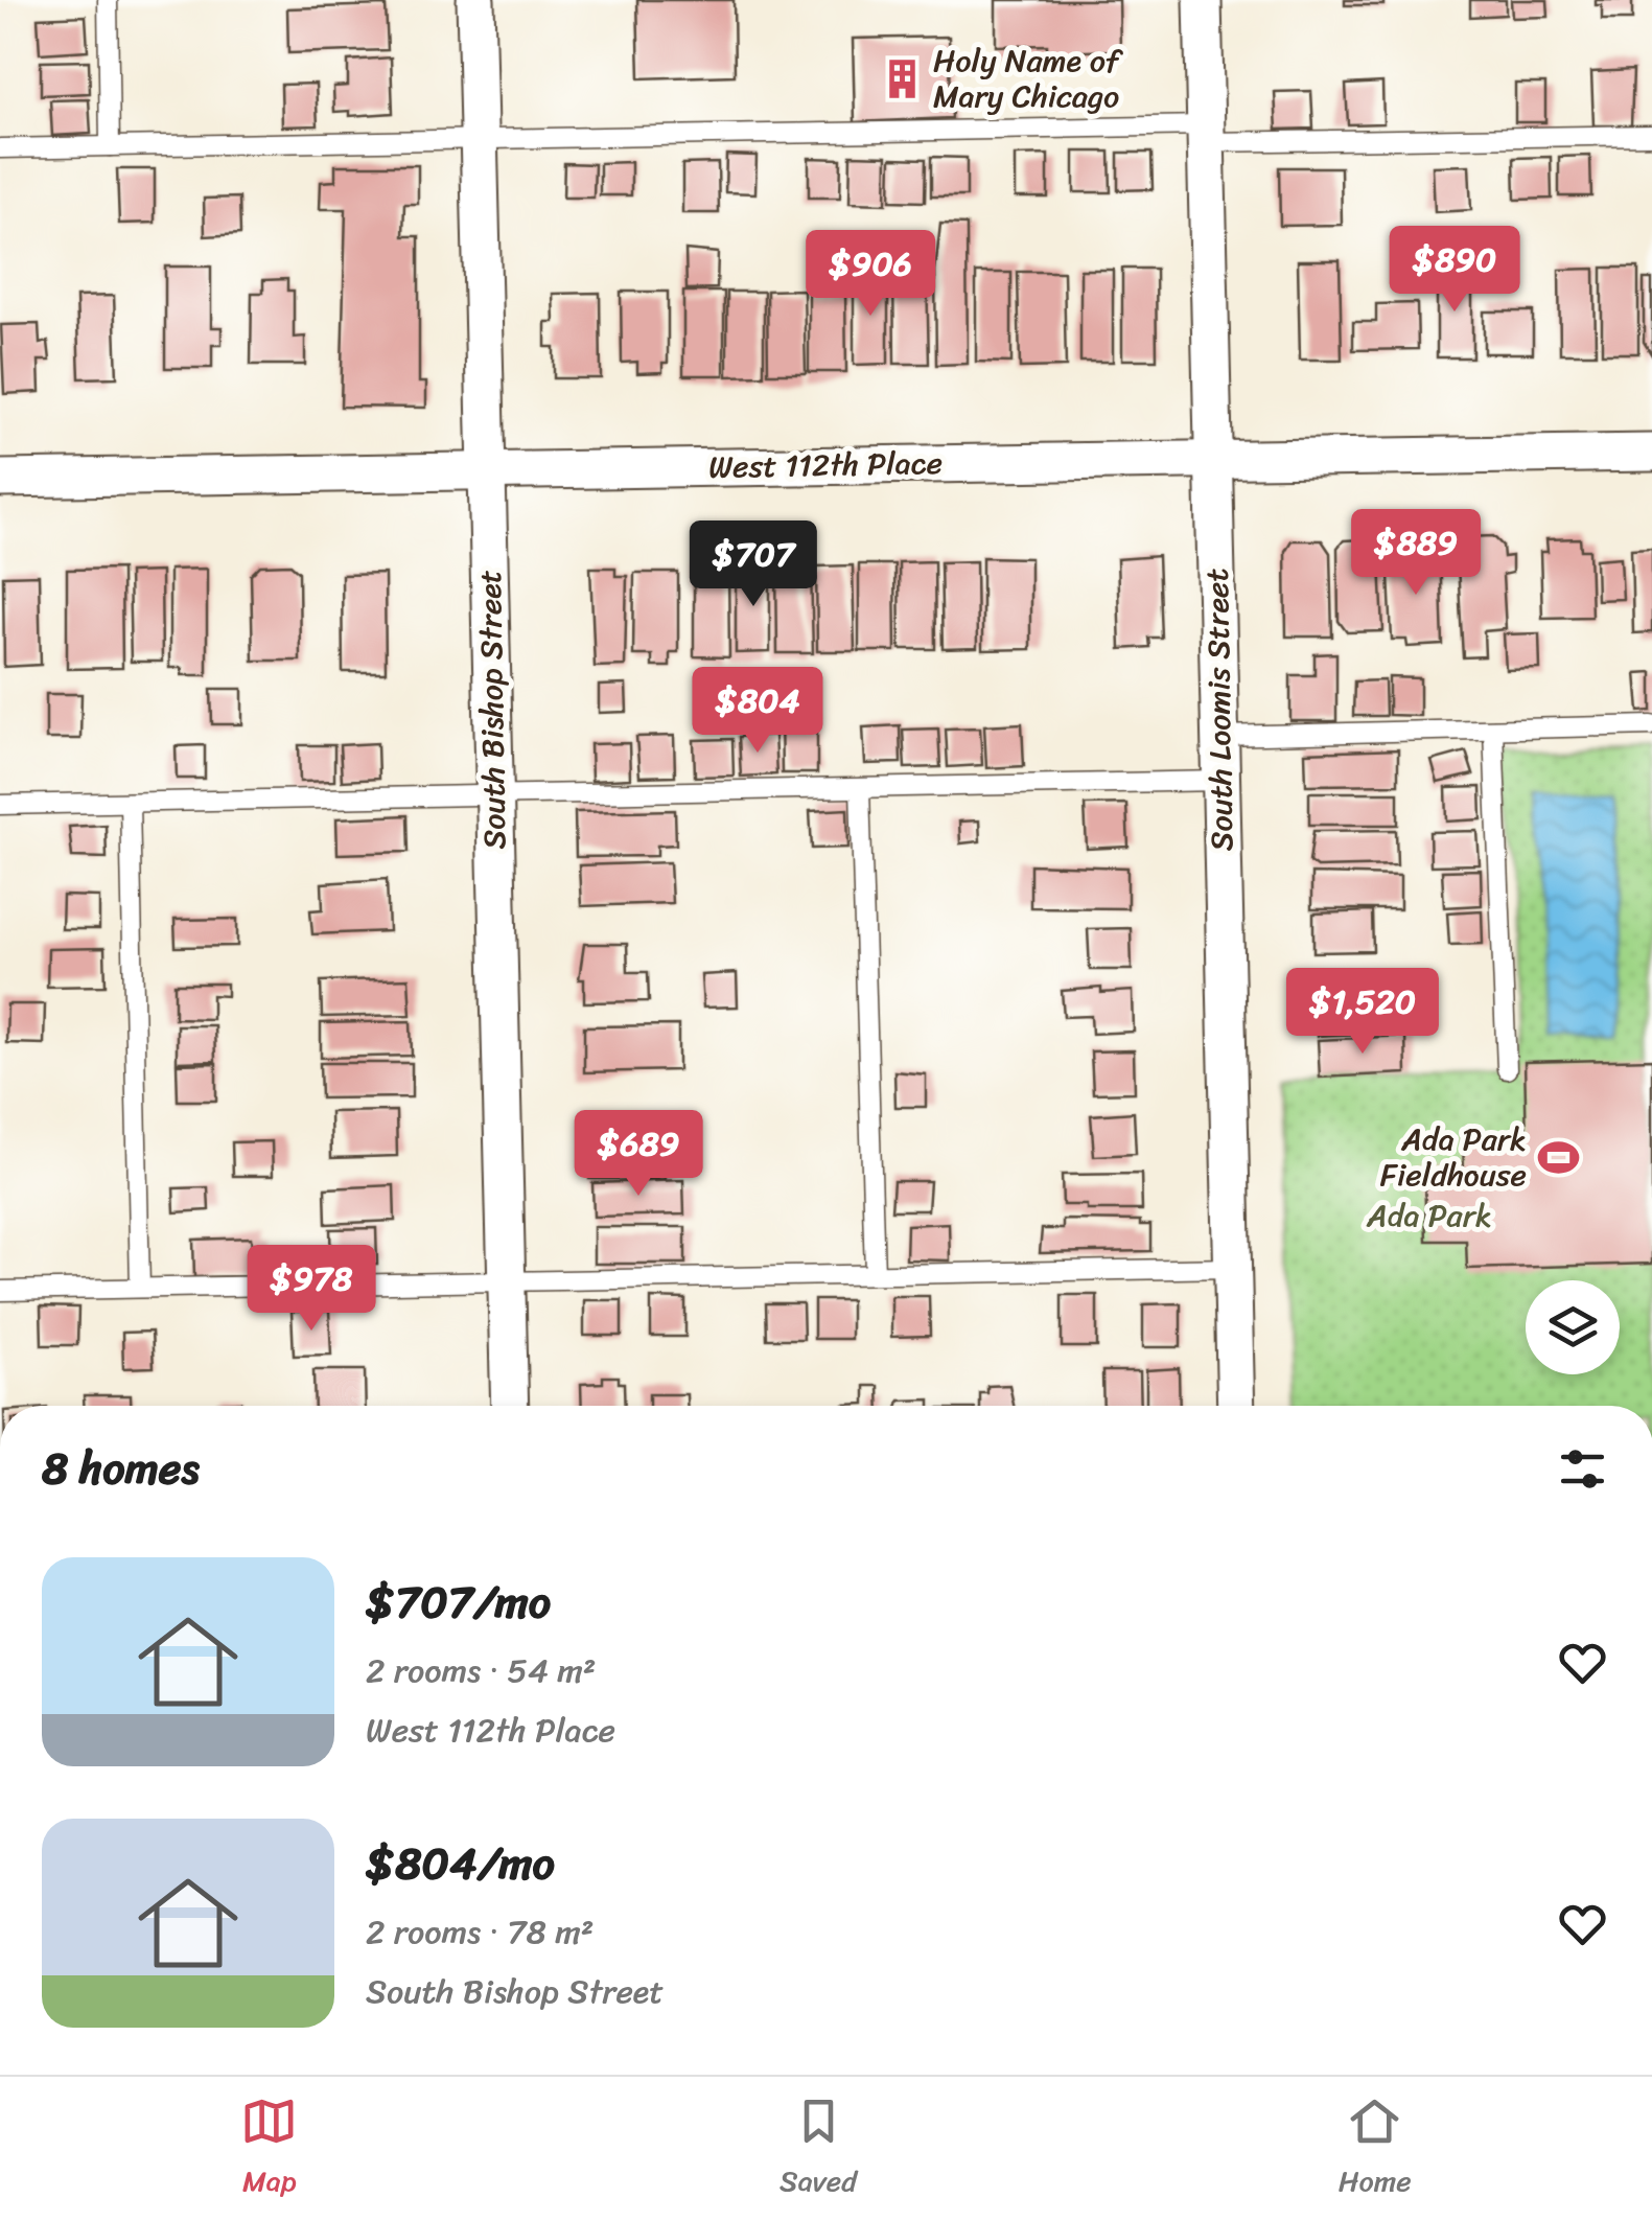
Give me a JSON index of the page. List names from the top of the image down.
{
  "streets": {
    "street": ["West 112th Place", "South Bishop Street", "South Loomis Street"]
  },
  "crossings": [
    ["West 112th Place", "South Bishop Street"],
    ["West 112th Place", "South Loomis Street"]
  ],
  "parks": ["Ada Park"],
  "places": {
    "building": ["Holy Name of Mary Chicago"],
    "sports": ["Ada Park Fieldhouse"]
  },
  "page": {
    "price": [
      "$890",
      "$906",
      "$889",
      "$707",
      "$804",
      "$1,520",
      "$689",
      "$978"
    ],
    "heading": "8 homes",
    "list": [
      {
        "name": "$707/mo",
        "note": "2 rooms · 54 m² · West 112th Place"
      },
      {
        "name": "$804/mo",
        "note": "2 rooms · 78 m² · South Bishop Street"
      }
    ],
    "tabs": ["Map", "Saved", "Home"]
  }
}
